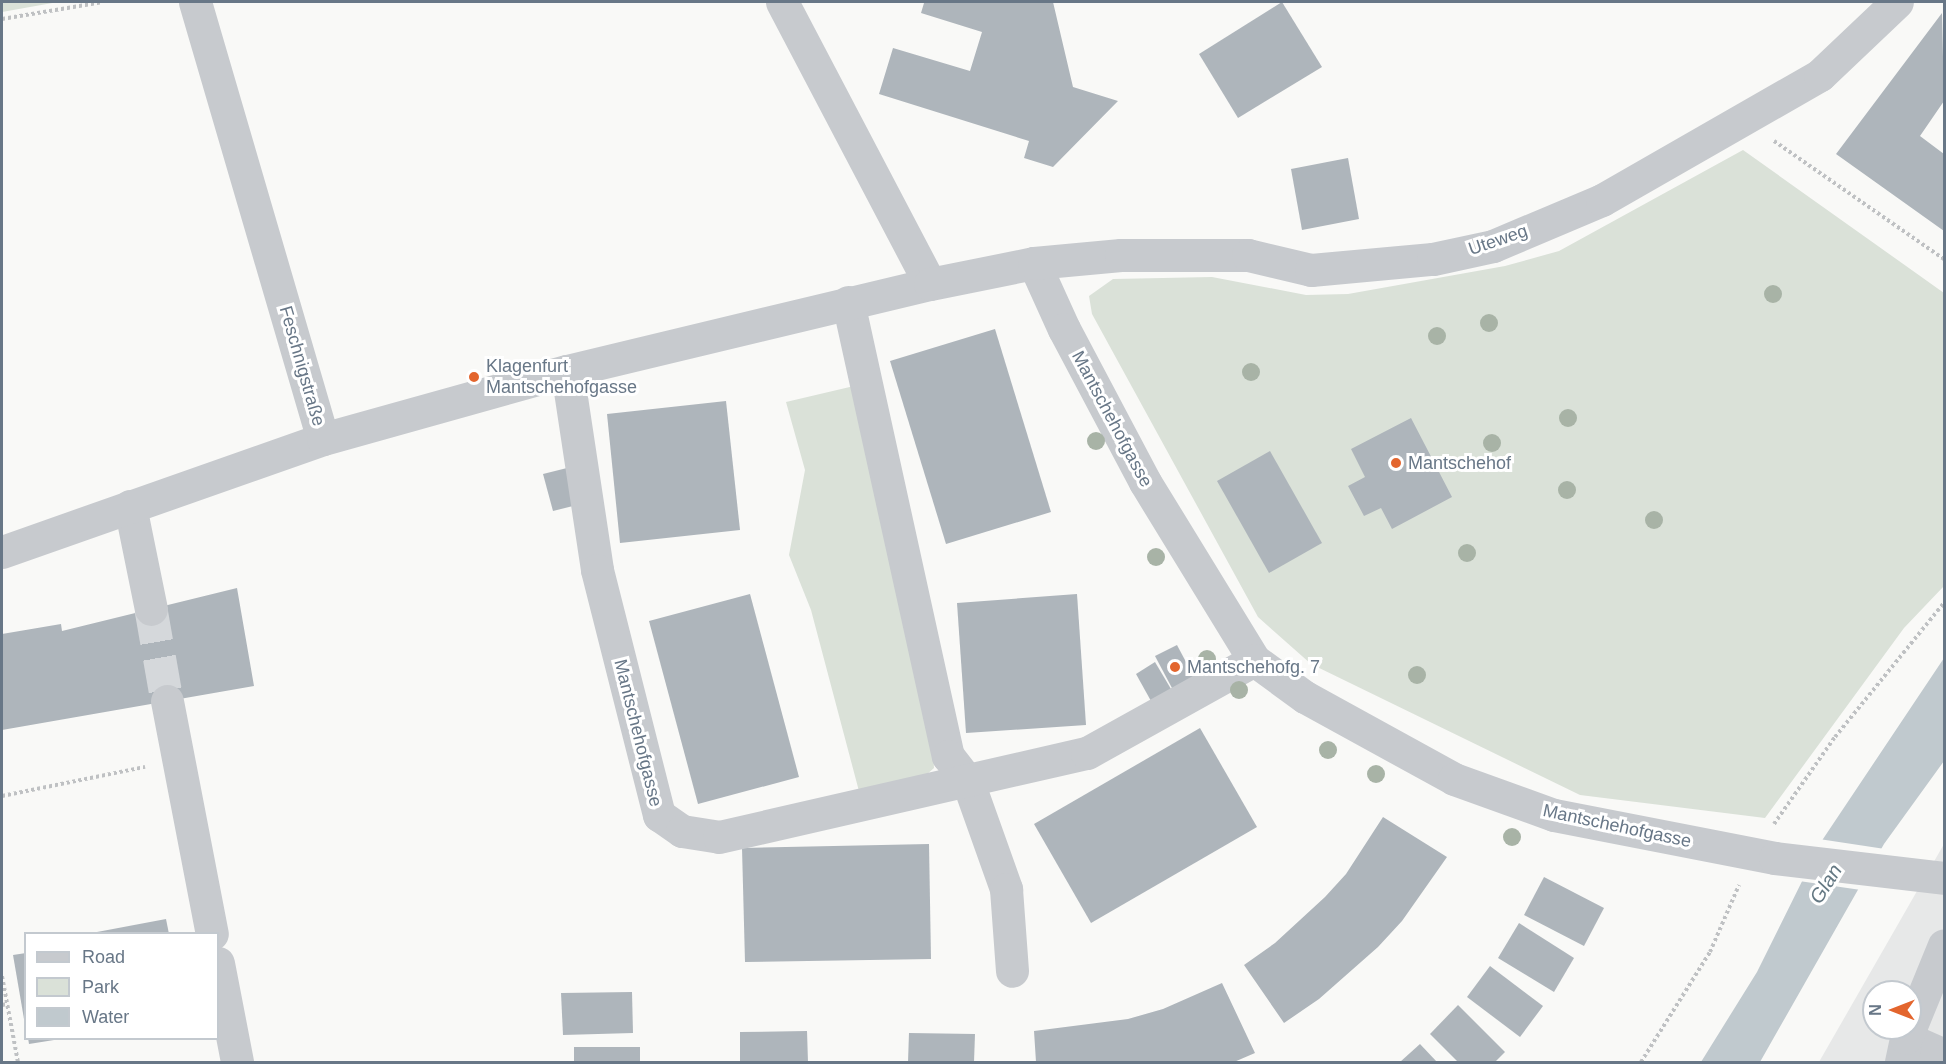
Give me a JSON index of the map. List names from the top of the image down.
{
  "streets": {
    "street": ["Uteweg", "Feschnigstraße", "Mantschehofgasse"]
  },
  "crossings": [
    ["Uteweg", "Mantschehofgasse"]
  ],
  "water": ["Glan"],
  "places": ["Klagenfurt Mantschehofgasse", "Mantschehof", "Mantschehofg. 7"],
  "legend": ["Road", "Park", "Water"],
  "north": "left"
}
